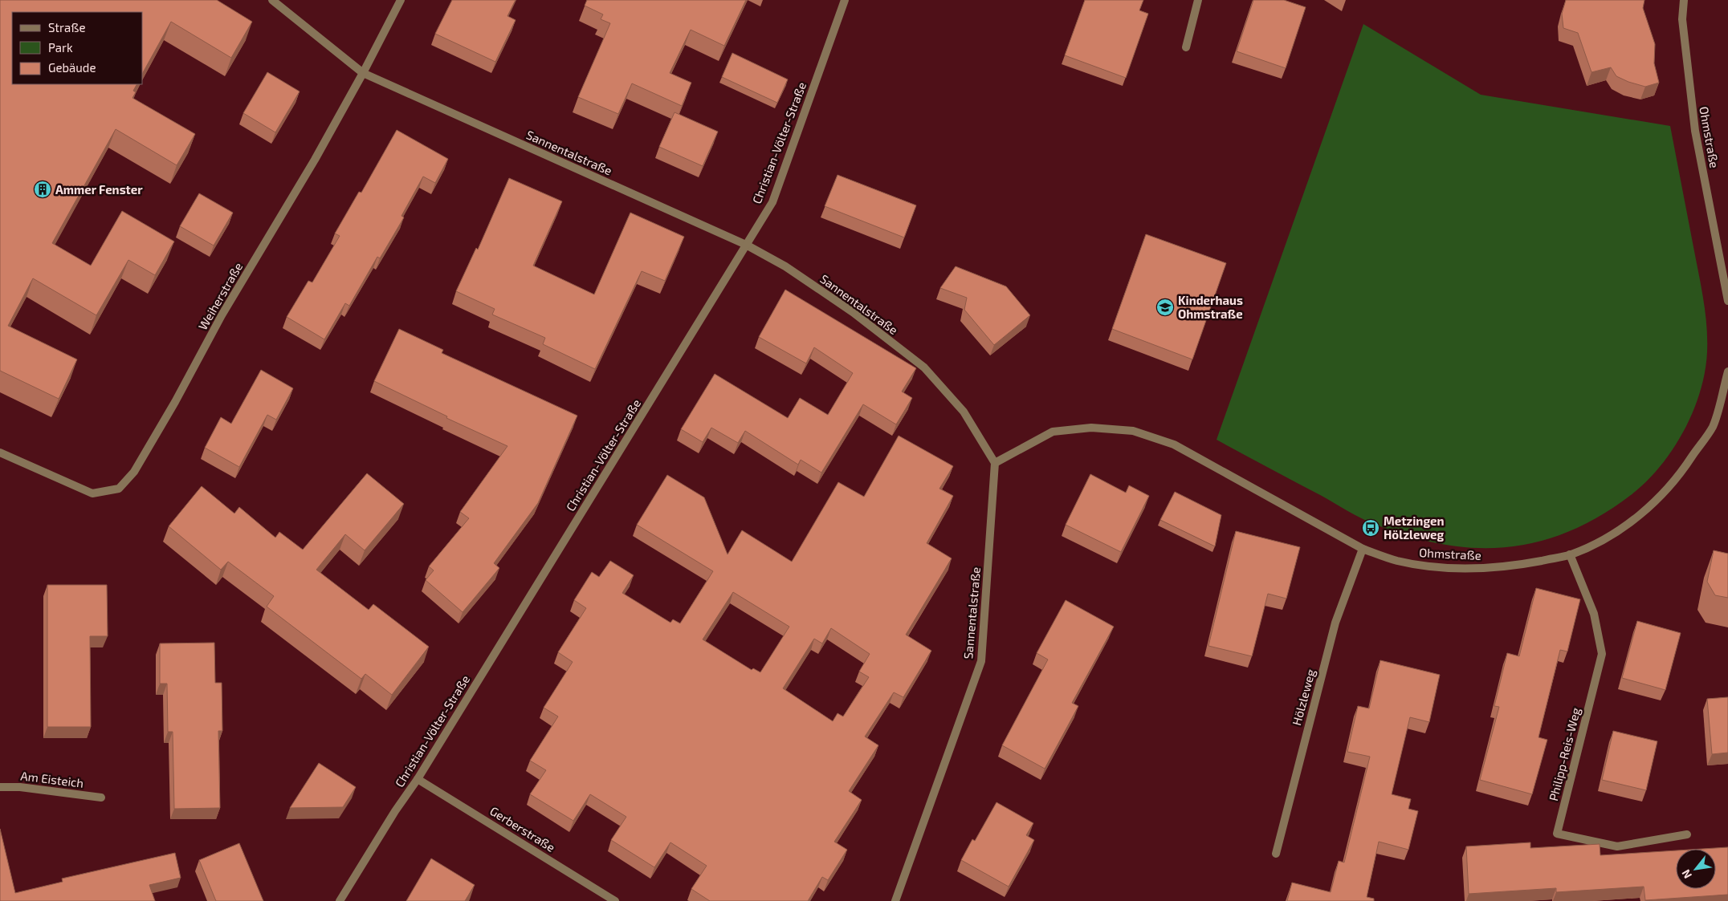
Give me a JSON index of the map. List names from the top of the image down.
{
  "streets": {
    "street": [
      "Ohmstraße",
      "Christian-Völter-Straße",
      "Sannentalstraße",
      "Weiherstraße",
      "Hölzleweg",
      "Philipp-Reis-Weg",
      "Am Eisteich",
      "Gerberstraße"
    ]
  },
  "crossings": [
    ["Ohmstraße", "Sannentalstraße"],
    ["Ohmstraße", "Hölzleweg"],
    ["Ohmstraße", "Philipp-Reis-Weg"],
    ["Christian-Völter-Straße", "Sannentalstraße"],
    ["Christian-Völter-Straße", "Gerberstraße"],
    ["Sannentalstraße", "Weiherstraße"]
  ],
  "places": {
    "building": ["Ammer Fenster"],
    "school or university": ["Kinderhaus Ohmstraße"],
    "bus stop": ["Metzingen Hölzleweg"]
  },
  "legend": ["Straße", "Park", "Gebäude"],
  "north": "bottom left"
}
